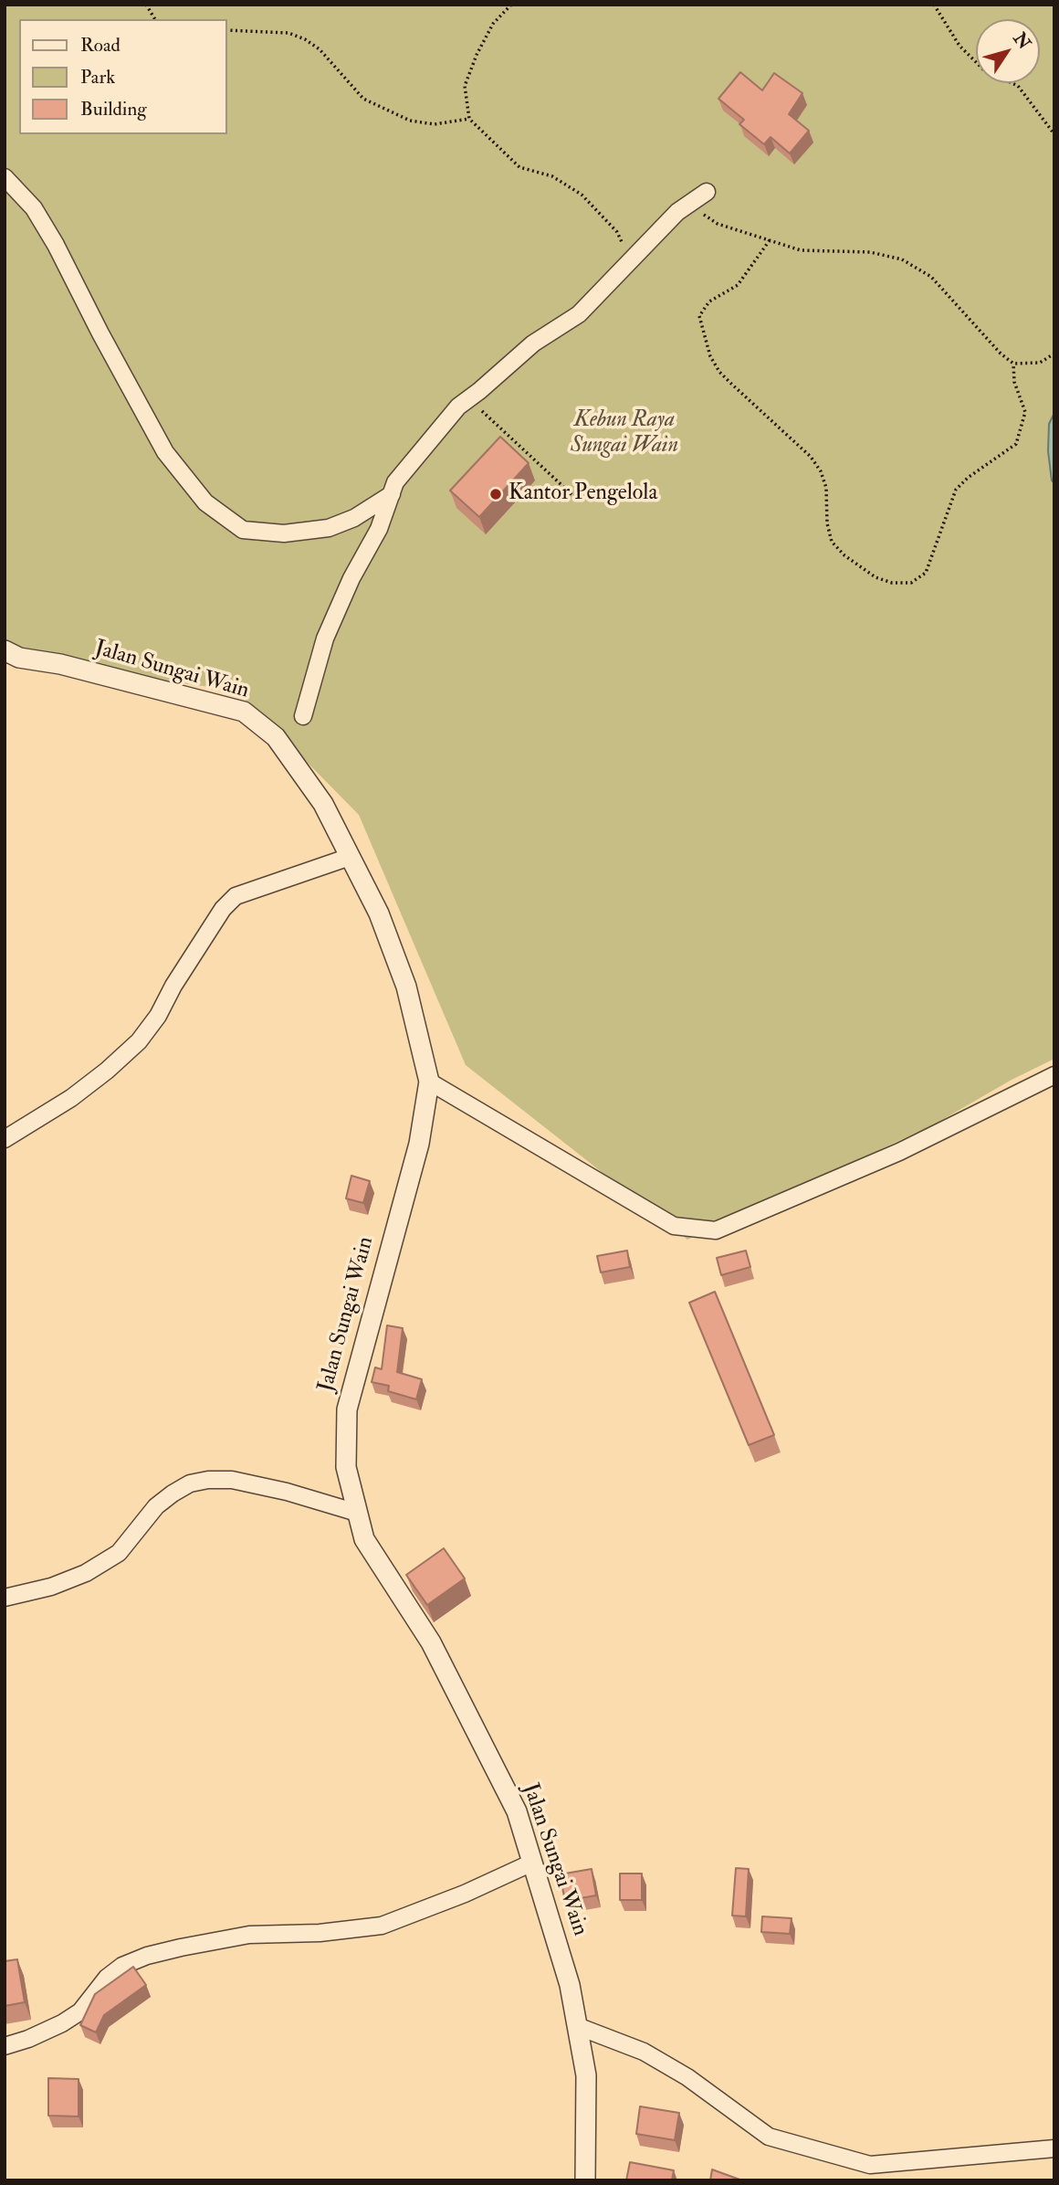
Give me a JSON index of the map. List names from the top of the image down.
{
  "streets": {
    "street": ["Jalan Sungai Wain"]
  },
  "parks": ["Kebun Raya Sungai Wain"],
  "places": ["Kantor Pengelola"],
  "legend": ["Road", "Park", "Building"],
  "north": "top right"
}
